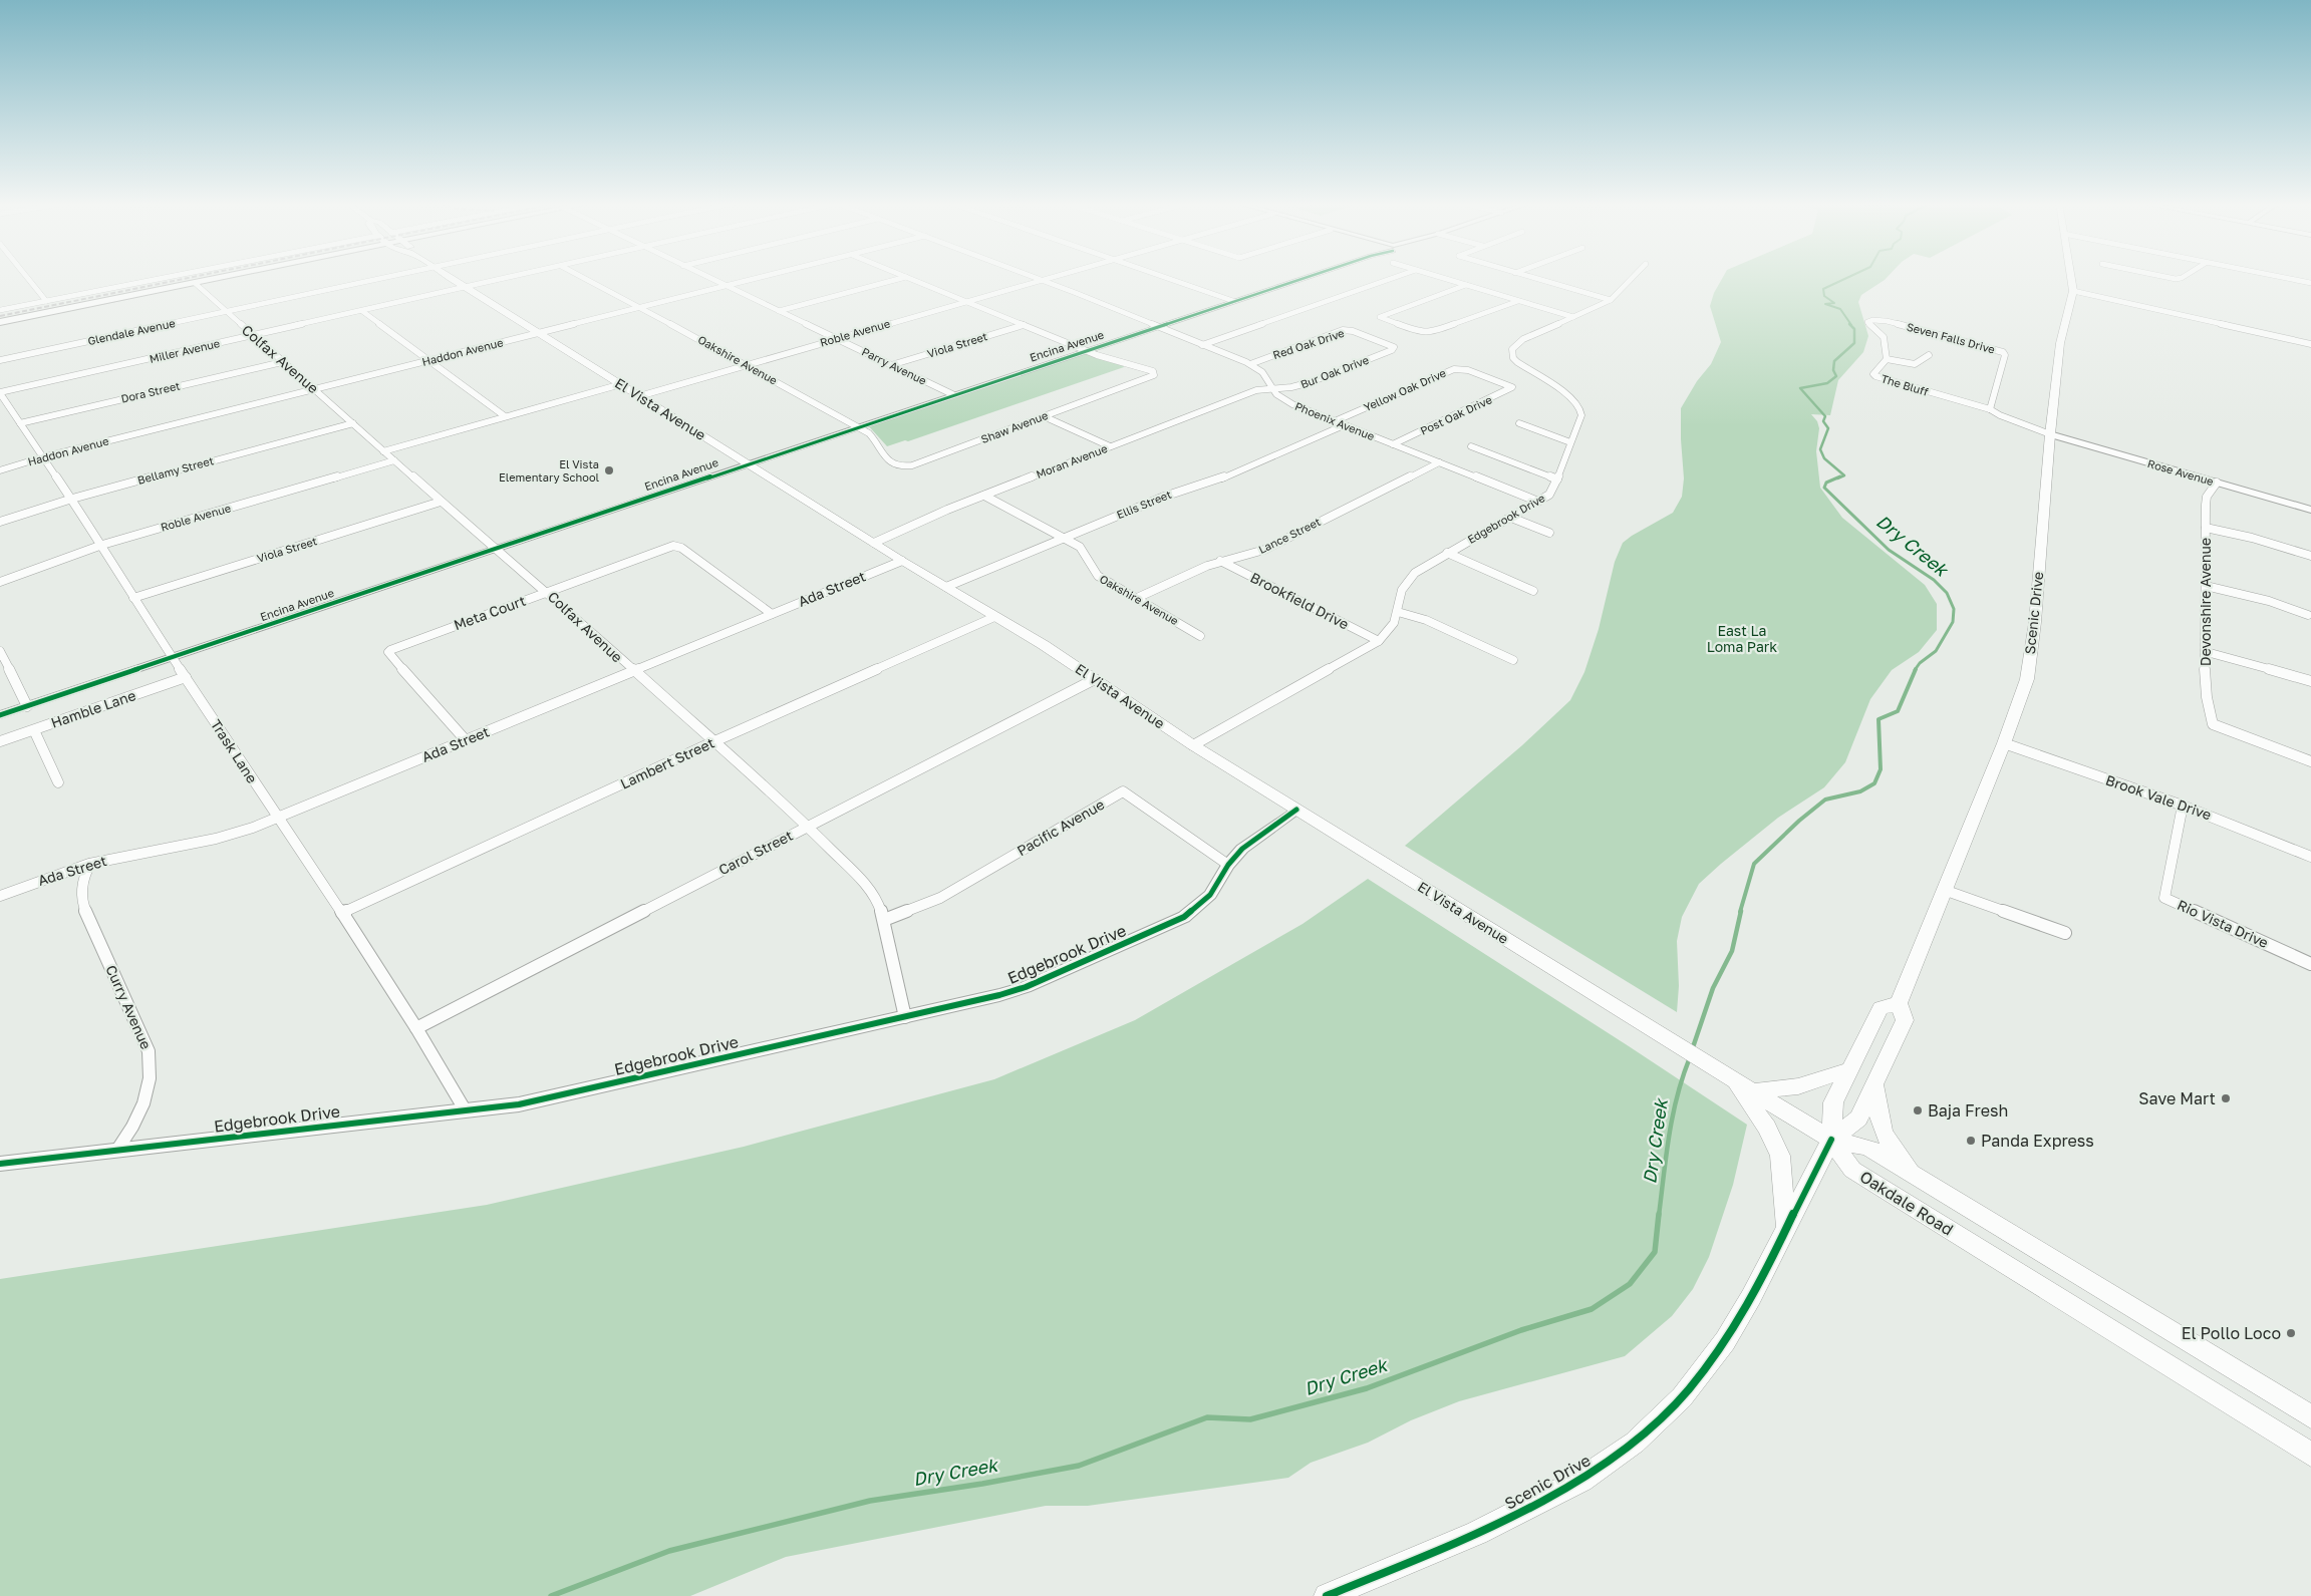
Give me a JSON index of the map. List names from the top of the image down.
{
  "streets": {
    "main road": ["El Vista Avenue", "Scenic Drive", "Oakdale Road"],
    "street": [
      "Glendale Avenue",
      "Roble Avenue",
      "Seven Falls Drive",
      "Red Oak Drive",
      "Viola Street",
      "Encina Avenue",
      "Miller Avenue",
      "Haddon Avenue",
      "Colfax Avenue",
      "Oakshire Avenue",
      "Parry Avenue",
      "Bur Oak Drive",
      "The Bluff",
      "Yellow Oak Drive",
      "Dora Street",
      "Post Oak Drive",
      "Phoenix Avenue",
      "Shaw Avenue",
      "Moran Avenue",
      "Bellamy Street",
      "Rose Avenue",
      "Ellis Street",
      "Edgebrook Drive",
      "Lance Street",
      "Ada Street",
      "Brookfield Drive",
      "Devonshire Avenue",
      "Meta Court",
      "Hamble Lane",
      "Trask Lane",
      "Lambert Street",
      "Brook Vale Drive",
      "Pacific Avenue",
      "Carol Street",
      "Rio Vista Drive",
      "Curry Avenue"
    ]
  },
  "crossings": [
    ["Glendale Avenue", "Colfax Avenue"],
    ["Roble Avenue", "Colfax Avenue"],
    ["Roble Avenue", "Oakshire Avenue"],
    ["Roble Avenue", "Parry Avenue"],
    ["Roble Avenue", "El Vista Avenue"],
    ["Roble Avenue", "Phoenix Avenue"],
    ["Roble Avenue", "Trask Lane"],
    ["Seven Falls Drive", "The Bluff"],
    ["Red Oak Drive", "Bur Oak Drive"],
    ["Red Oak Drive", "Phoenix Avenue"],
    ["Viola Street", "Colfax Avenue"],
    ["Viola Street", "Parry Avenue"],
    ["Viola Street", "Trask Lane"],
    ["Encina Avenue", "Colfax Avenue"],
    ["Encina Avenue", "Oakshire Avenue"],
    ["Encina Avenue", "Parry Avenue"],
    ["Encina Avenue", "El Vista Avenue"],
    ["Encina Avenue", "Phoenix Avenue"],
    ["Encina Avenue", "Shaw Avenue"],
    ["Encina Avenue", "Trask Lane"],
    ["Miller Avenue", "Colfax Avenue"],
    ["Miller Avenue", "El Vista Avenue"],
    ["Miller Avenue", "Trask Lane"],
    ["Haddon Avenue", "Colfax Avenue"],
    ["Haddon Avenue", "Oakshire Avenue"],
    ["Haddon Avenue", "Parry Avenue"],
    ["Haddon Avenue", "El Vista Avenue"],
    ["Haddon Avenue", "Trask Lane"],
    ["Colfax Avenue", "Dora Street"],
    ["Colfax Avenue", "Bellamy Street"],
    ["Colfax Avenue", "Edgebrook Drive"],
    ["Colfax Avenue", "Ada Street"],
    ["Colfax Avenue", "Meta Court"],
    ["Colfax Avenue", "Lambert Street"],
    ["Colfax Avenue", "Pacific Avenue"],
    ["Colfax Avenue", "Carol Street"],
    ["Oakshire Avenue", "Shaw Avenue"],
    ["Oakshire Avenue", "Moran Avenue"],
    ["Oakshire Avenue", "Ellis Street"],
    ["Oakshire Avenue", "Lance Street"],
    ["Bur Oak Drive", "Phoenix Avenue"],
    ["Bur Oak Drive", "Moran Avenue"],
    ["The Bluff", "Rose Avenue"],
    ["The Bluff", "Scenic Drive"],
    ["Yellow Oak Drive", "Post Oak Drive"],
    ["Yellow Oak Drive", "Phoenix Avenue"],
    ["Dora Street", "Trask Lane"],
    ["El Vista Avenue", "Moran Avenue"],
    ["El Vista Avenue", "Ellis Street"],
    ["El Vista Avenue", "Edgebrook Drive"],
    ["El Vista Avenue", "Ada Street"],
    ["El Vista Avenue", "Scenic Drive"],
    ["El Vista Avenue", "Lambert Street"],
    ["El Vista Avenue", "Carol Street"],
    ["El Vista Avenue", "Oakdale Road"],
    ["Post Oak Drive", "Phoenix Avenue"],
    ["Phoenix Avenue", "Moran Avenue"],
    ["Phoenix Avenue", "Ellis Street"],
    ["Phoenix Avenue", "Edgebrook Drive"],
    ["Phoenix Avenue", "Lance Street"],
    ["Bellamy Street", "Trask Lane"],
    ["Rose Avenue", "Devonshire Avenue"],
    ["Rose Avenue", "Scenic Drive"],
    ["Edgebrook Drive", "Brookfield Drive"],
    ["Edgebrook Drive", "Trask Lane"],
    ["Edgebrook Drive", "Pacific Avenue"],
    ["Edgebrook Drive", "Curry Avenue"],
    ["Lance Street", "Brookfield Drive"],
    ["Ada Street", "Meta Court"],
    ["Ada Street", "Trask Lane"],
    ["Ada Street", "Curry Avenue"],
    ["Scenic Drive", "Brook Vale Drive"],
    ["Scenic Drive", "Oakdale Road"],
    ["Hamble Lane", "Trask Lane"],
    ["Trask Lane", "Lambert Street"],
    ["Trask Lane", "Carol Street"],
    ["Brook Vale Drive", "Rio Vista Drive"]
  ],
  "water": ["Dry Creek"],
  "parks": ["East La Loma Park"],
  "places": [
    "El Vista Elementary School",
    "Save Mart",
    "Baja Fresh",
    "Panda Express",
    "El Pollo Loco"
  ]
}
